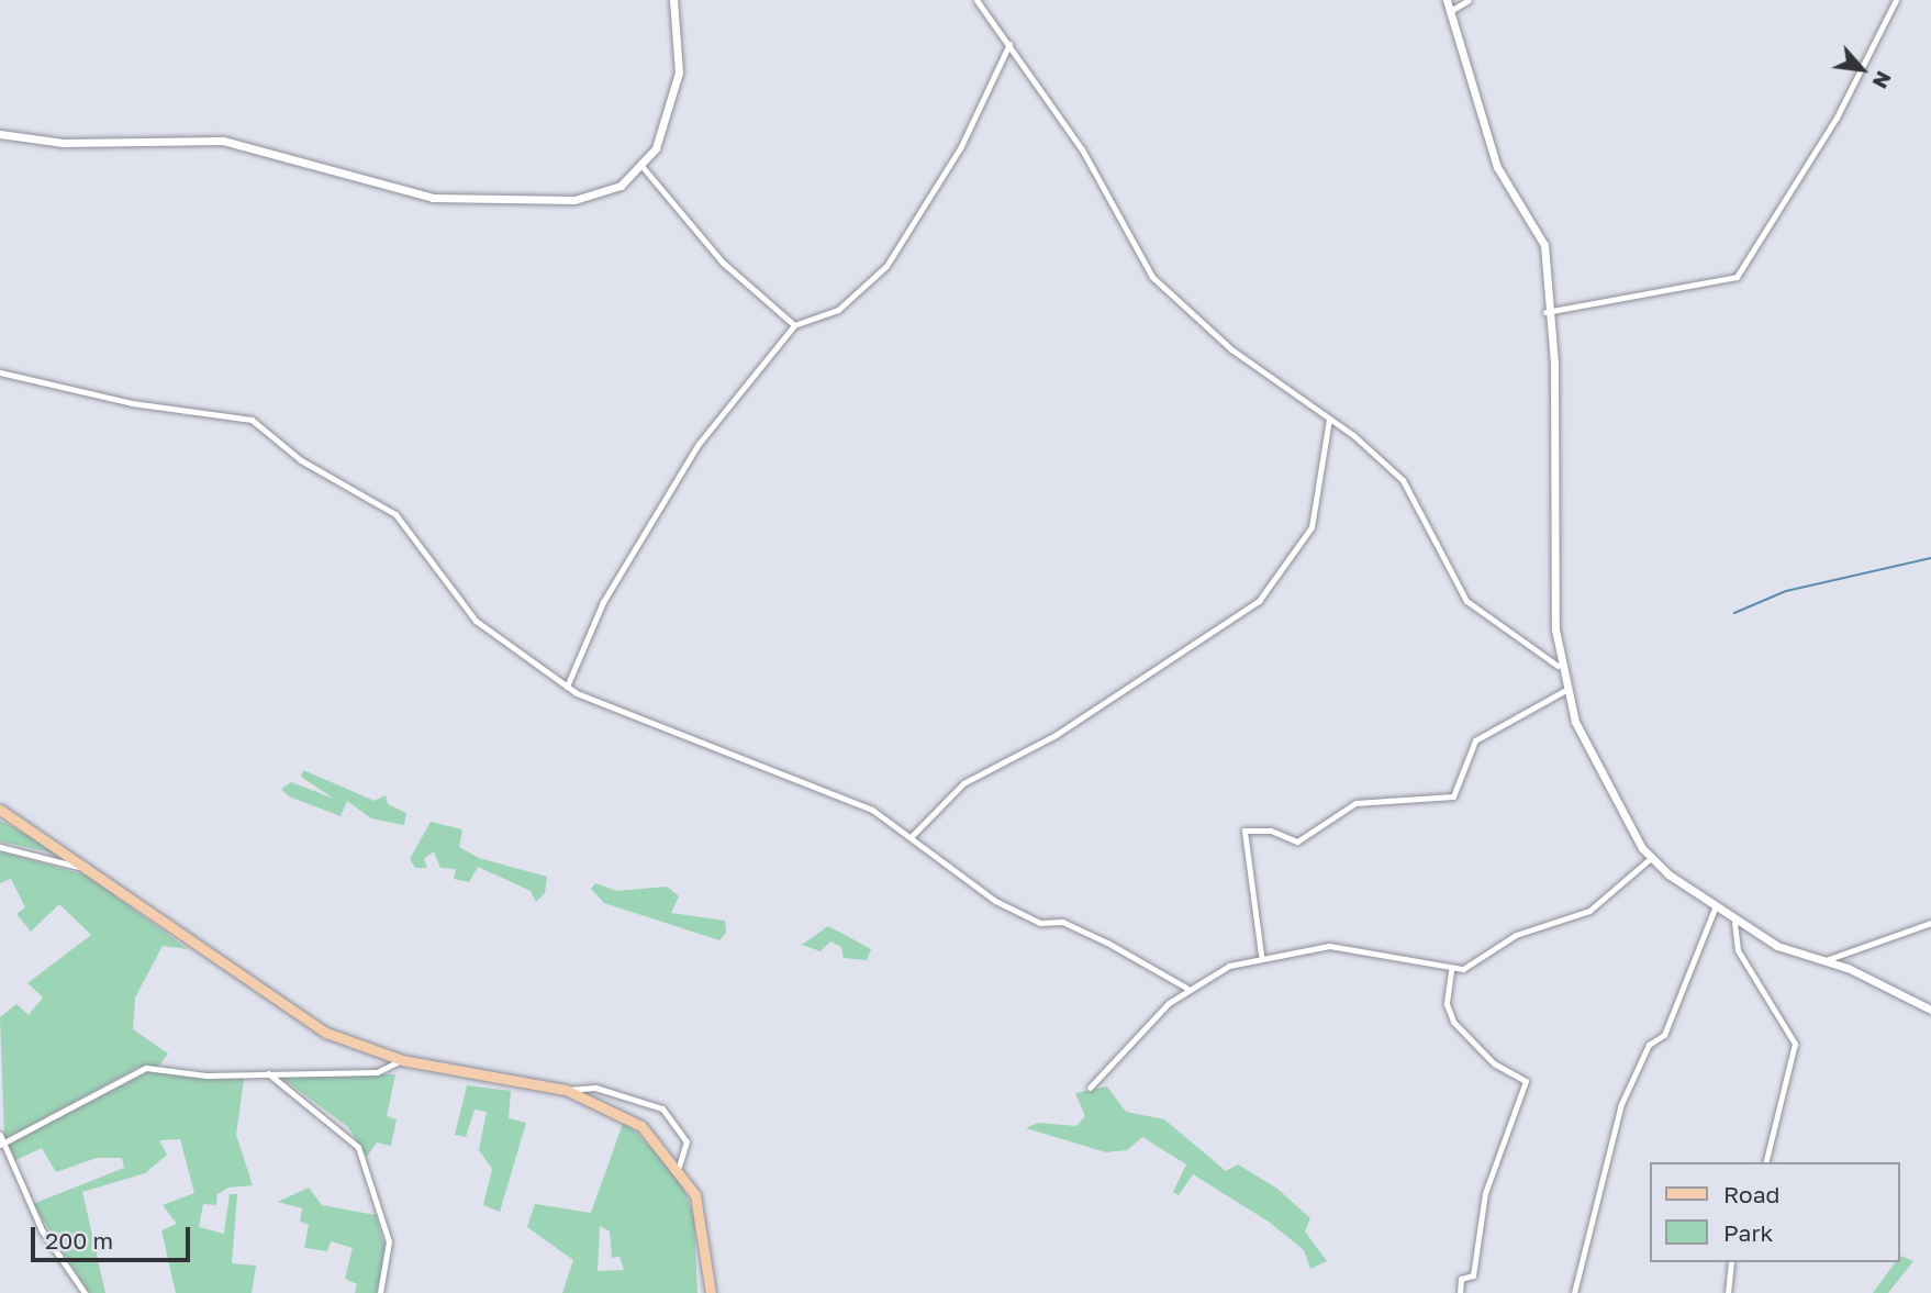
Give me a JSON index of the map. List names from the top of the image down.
{
  "legend": ["Road", "Park"],
  "scale_bar": "200 m",
  "north": "bottom right"
}
